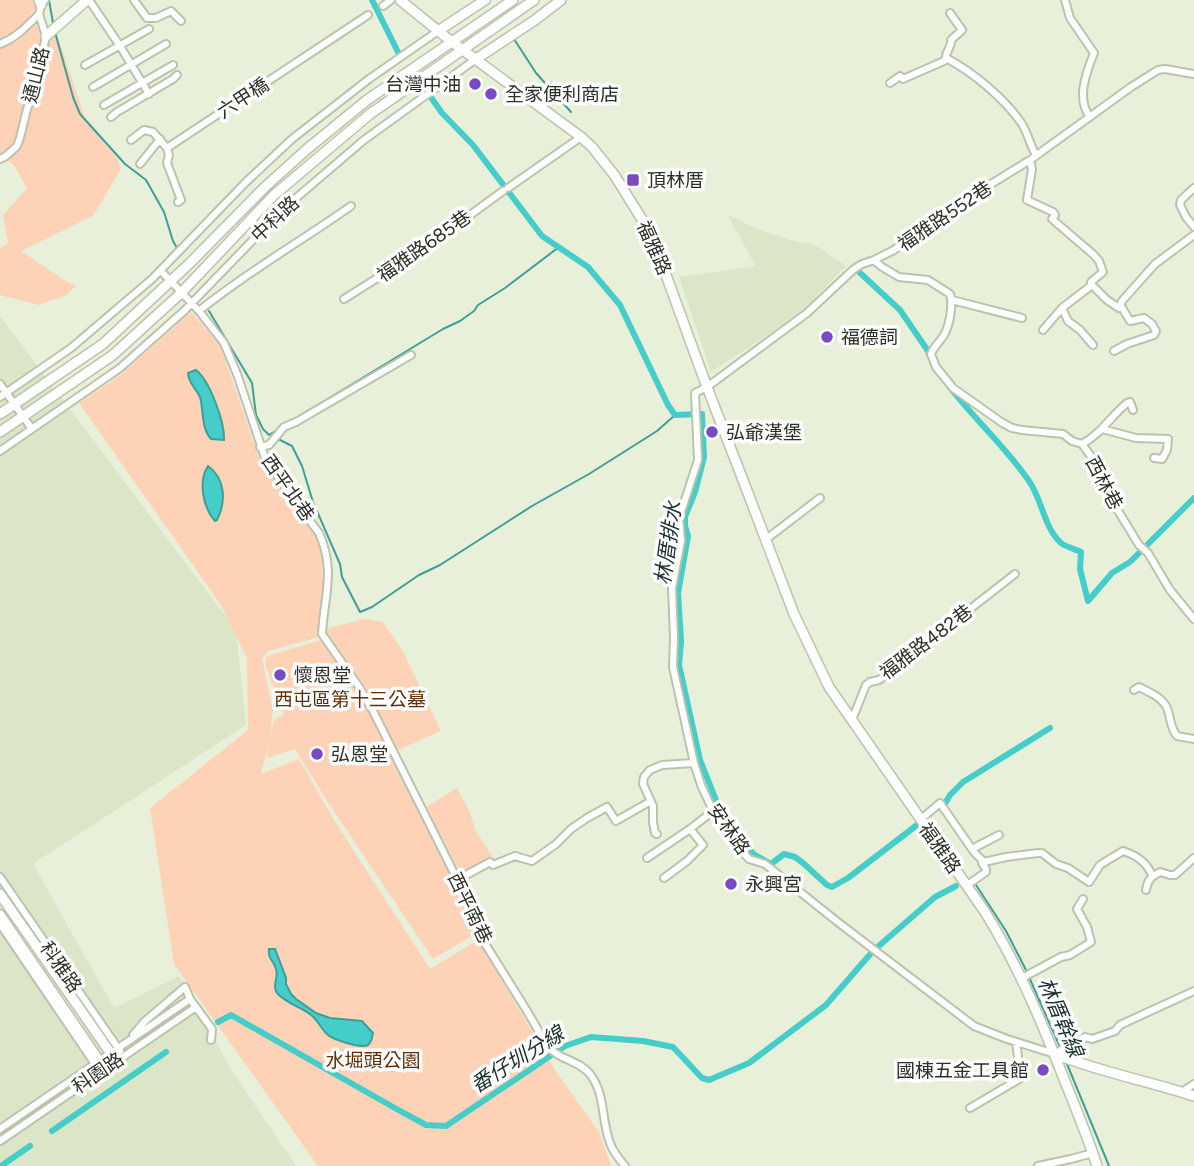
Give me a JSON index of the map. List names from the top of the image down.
{
  "streets": {
    "street": [
      "通山路",
      "六甲橋",
      "福雅路552巷",
      "中科路",
      "福雅路685巷",
      "福雅路",
      "西林巷",
      "西平北巷",
      "福雅路482巷",
      "安林路",
      "西平南巷",
      "科雅路",
      "科園路"
    ]
  },
  "crossings": [
    ["福雅路552巷", "福雅路"],
    ["福雅路552巷", "安林路"],
    ["中科路", "福雅路"],
    ["中科路", "西平北巷"],
    ["福雅路685巷", "福雅路"],
    ["福雅路", "福雅路482巷"],
    ["福雅路", "安林路"],
    ["西平北巷", "西平南巷"],
    ["科雅路", "科園路"]
  ],
  "water": ["林厝排水", "林厝幹線", "番仔圳分線"],
  "parks": ["西屯區第十三公墓", "水堀頭公園"],
  "places": {
    "other": [
      "台灣中油",
      "全家便利商店",
      "福德詞",
      "弘爺漢堡",
      "懷恩堂",
      "弘恩堂",
      "永興宮",
      "國棟五金工具館"
    ],
    "transit": ["頂林厝"]
  }
}
